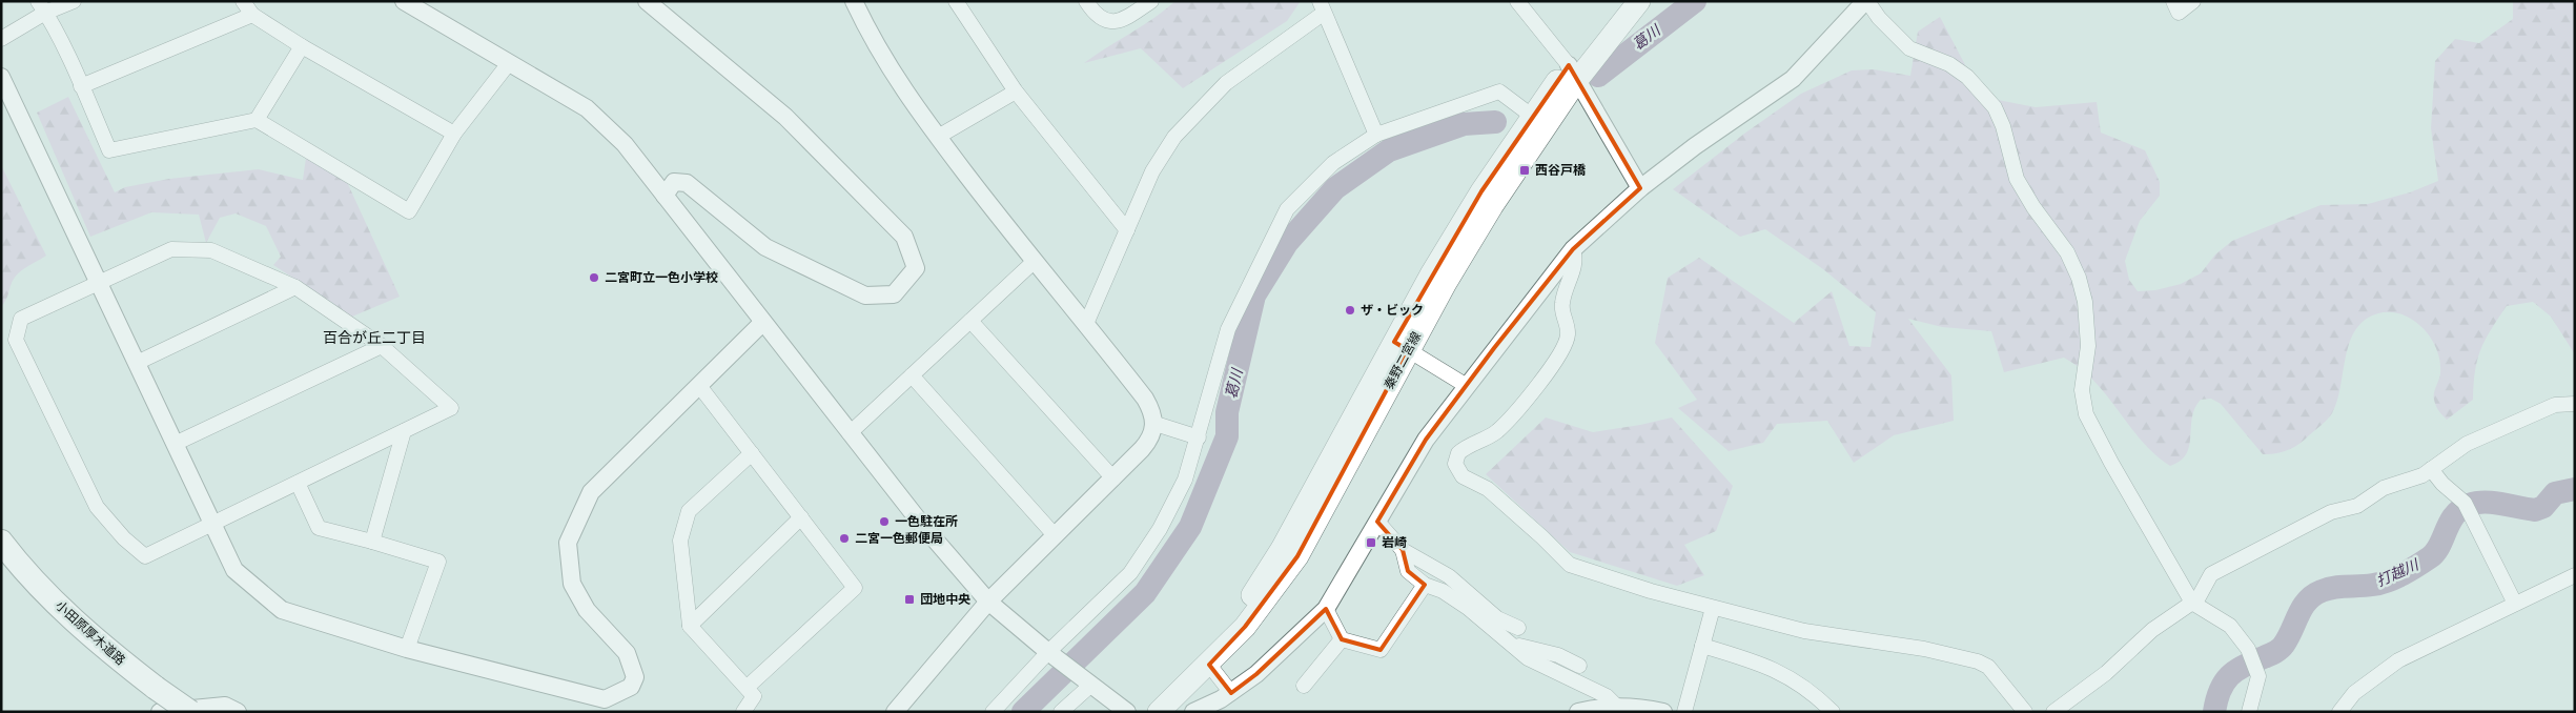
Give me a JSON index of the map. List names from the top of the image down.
{
  "streets": {
    "highway": ["小田原厚木道路"],
    "main road": ["秦野二宮線"]
  },
  "districts": ["百合が丘二丁目"],
  "water": ["葛川", "打越川"],
  "places": {
    "transit": ["西谷戸橋", "岩崎", "団地中央"],
    "other": [
      "二宮町立一色小学校",
      "ザ・ビック",
      "一色駐在所",
      "二宮一色郵便局"
    ]
  }
}
